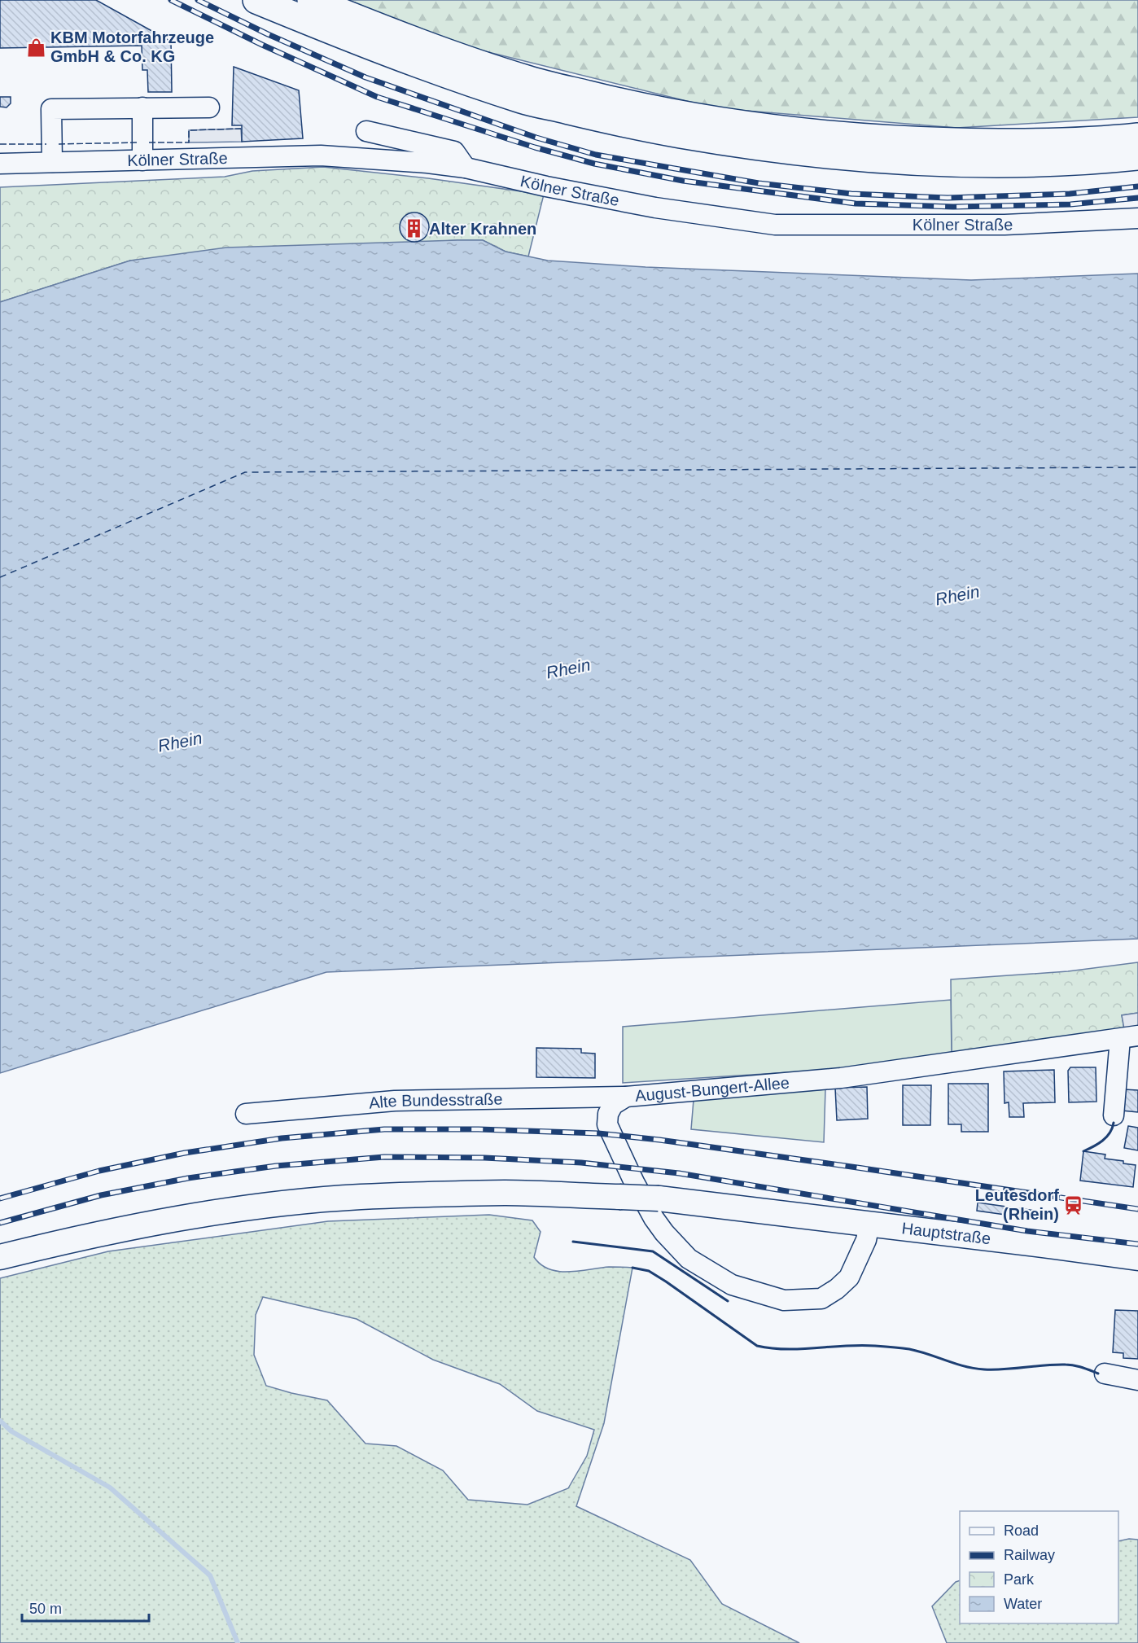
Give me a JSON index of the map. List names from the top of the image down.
{
  "streets": {
    "main road": ["Hauptstraße"],
    "street": ["Kölner Straße", "August-Bungert-Allee", "Alte Bundesstraße"]
  },
  "crossings": [
    ["August-Bungert-Allee", "Alte Bundesstraße"],
    ["August-Bungert-Allee", "Hauptstraße"]
  ],
  "water": ["Rhein"],
  "places": {
    "shop": ["KBM Motorfahrzeuge GmbH & Co. KG"],
    "building": ["Alter Krahnen"],
    "station": ["Leutesdorf (Rhein)"]
  },
  "legend": [
    "Road",
    "Railway",
    "Park",
    "Water"
  ],
  "scale_bar": "50 m"
}
